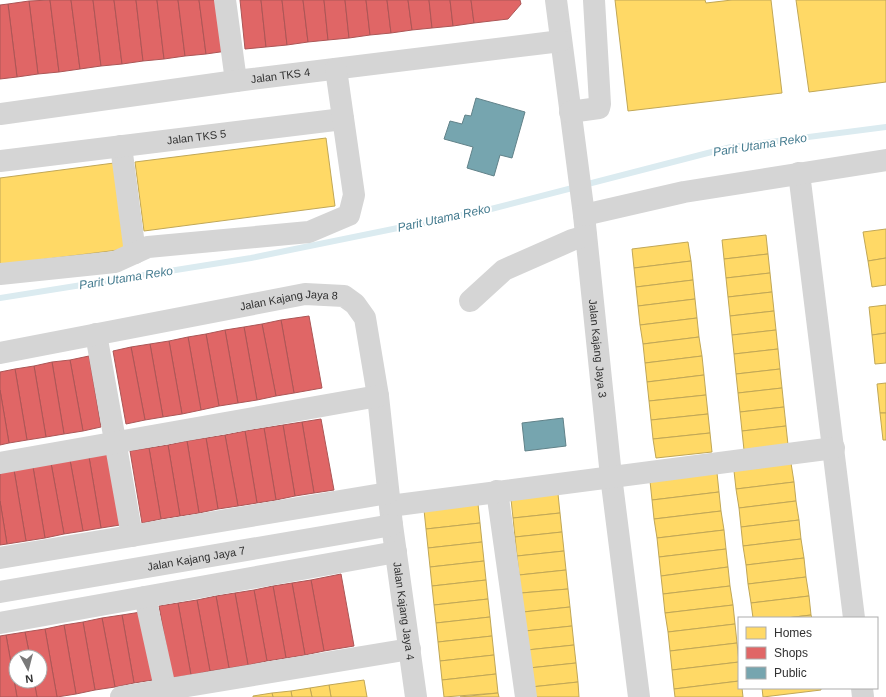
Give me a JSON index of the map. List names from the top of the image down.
{
  "streets": {
    "street": [
      "Jalan TKS 4",
      "Jalan TKS 5",
      "Jalan Kajang Jaya 8",
      "Jalan Kajang Jaya 3",
      "Jalan Kajang Jaya 7",
      "Jalan Kajang Jaya 4"
    ]
  },
  "crossings": [
    ["Jalan TKS 4", "Jalan Kajang Jaya 3"],
    ["Jalan Kajang Jaya 8", "Jalan Kajang Jaya 7"],
    ["Jalan Kajang Jaya 8", "Jalan Kajang Jaya 4"],
    ["Jalan Kajang Jaya 7", "Jalan Kajang Jaya 4"]
  ],
  "water": ["Parit Utama Reko"],
  "legend": ["Homes", "Shops", "Public"],
  "north": "bottom"
}
